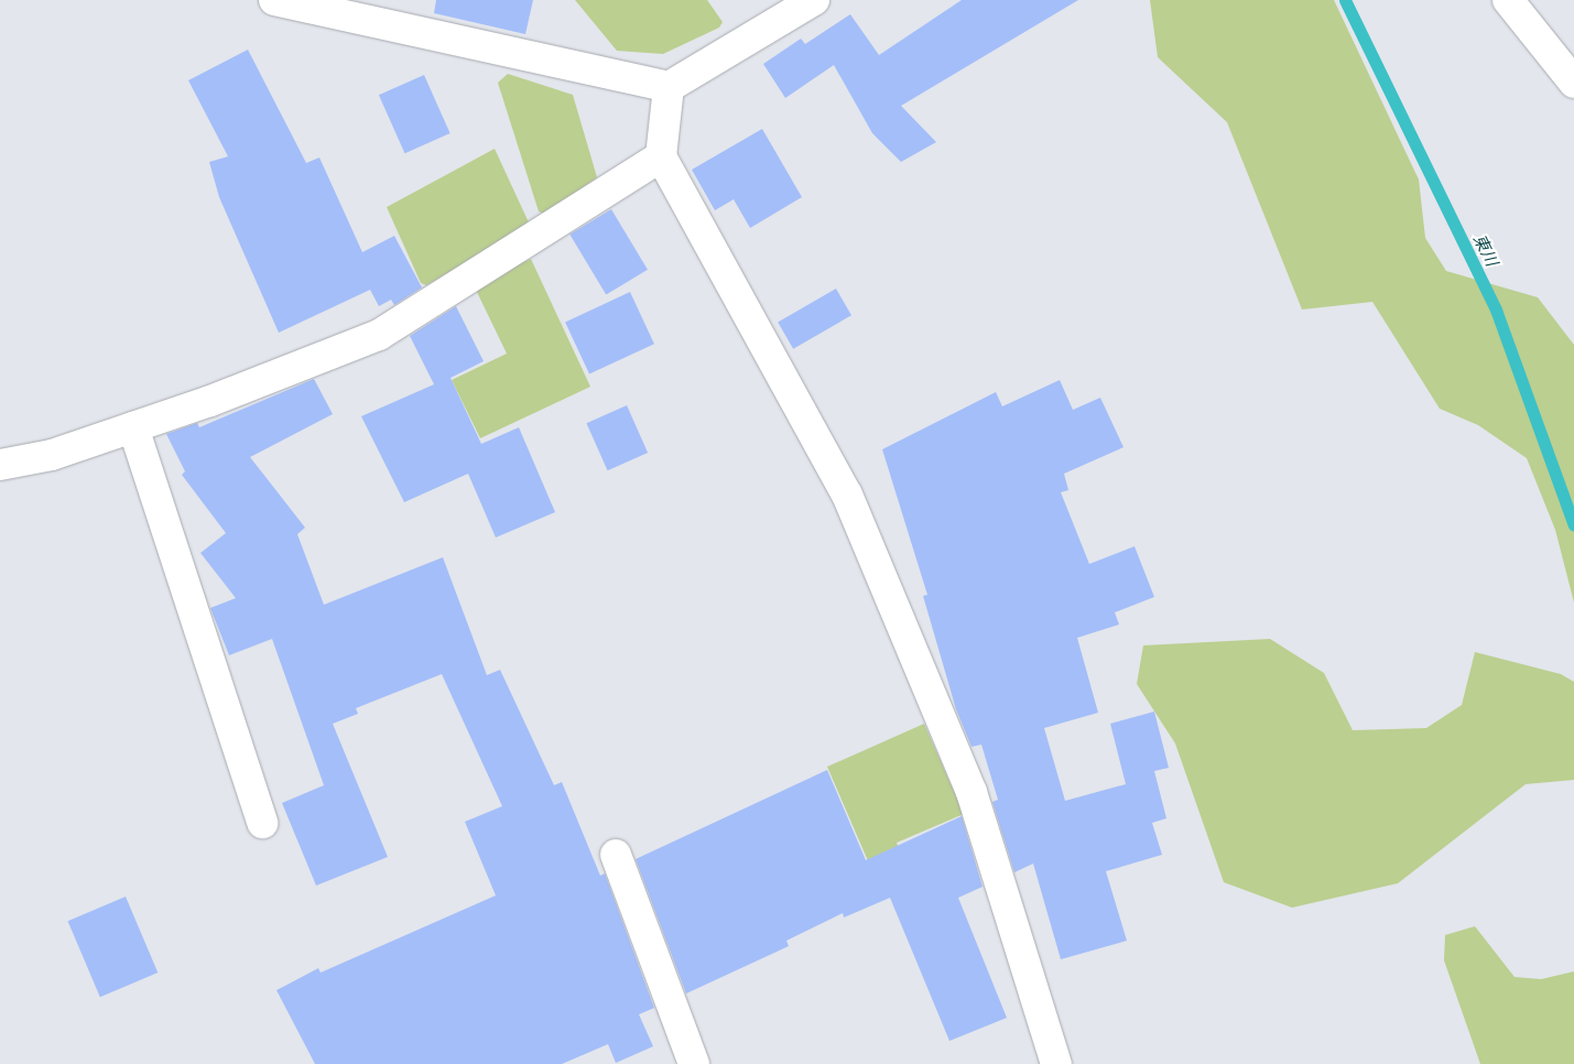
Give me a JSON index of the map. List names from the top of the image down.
{
  "water": ["東川"]
}
